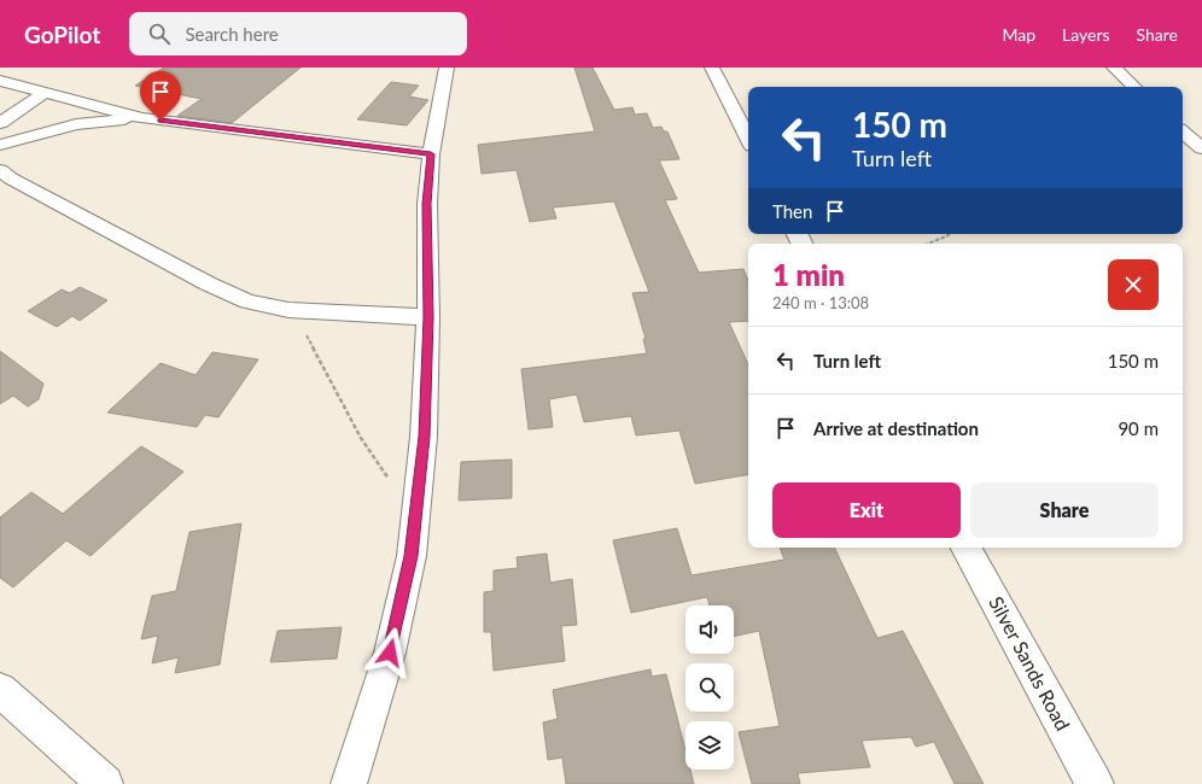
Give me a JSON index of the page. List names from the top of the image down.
{
  "streets": {
    "street": ["Silver Sands Road"]
  },
  "page": {
    "header": "GoPilot",
    "search": "Search here",
    "nav": ["Map", "Layers", "Share"],
    "turn": ["150 m", "Turn left"],
    "then": "Then",
    "heading": ["1 min", "240 m · 13:08"],
    "list": [
      {
        "name": "Turn left",
        "value": "150 m"
      },
      {
        "name": "Arrive at destination",
        "value": "90 m"
      }
    ],
    "buttons": ["Exit", "Share"]
  }
}
